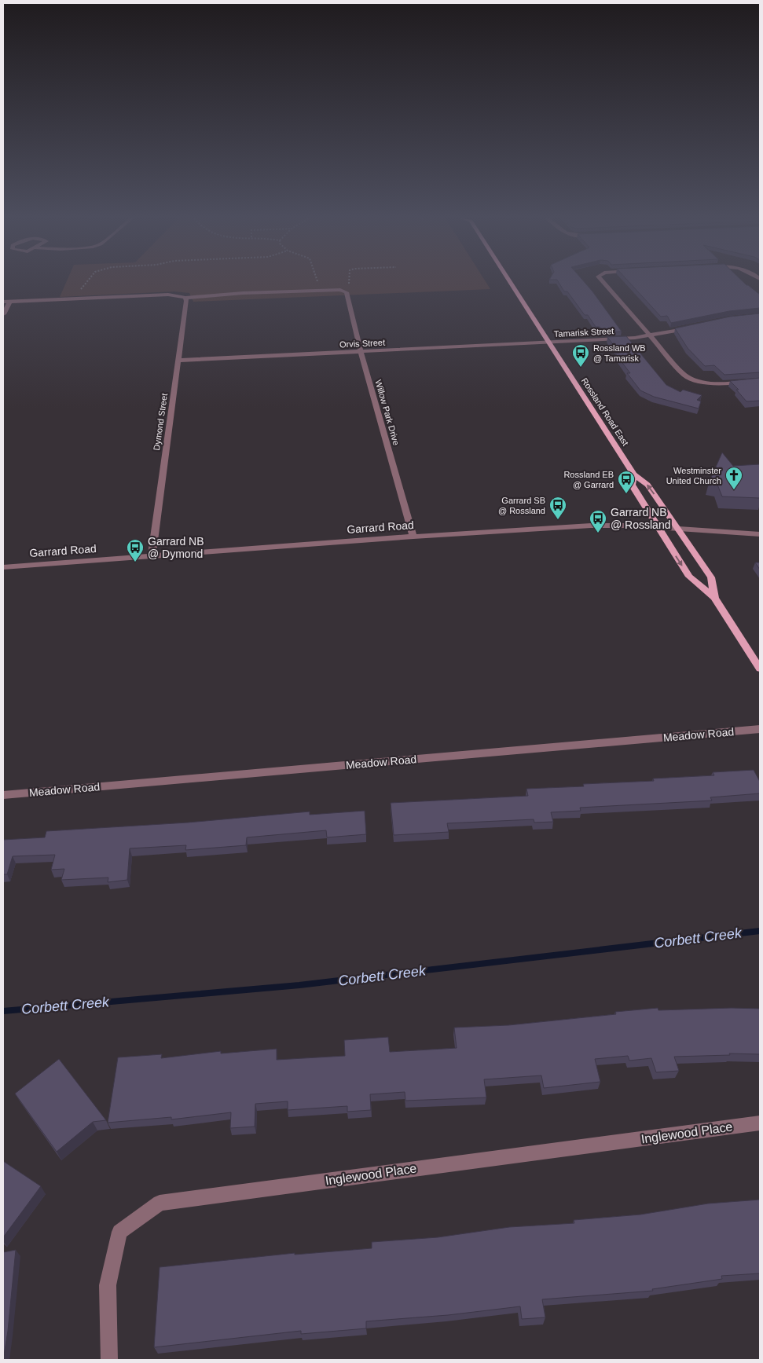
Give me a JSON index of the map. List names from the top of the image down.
{
  "streets": {
    "main road": ["Rossland Road East"],
    "street": [
      "Tamarisk Street",
      "Orvis Street",
      "Willow Park Drive",
      "Dymond Street",
      "Garrard Road",
      "Meadow Road",
      "Inglewood Place"
    ]
  },
  "crossings": [
    ["Tamarisk Street", "Orvis Street"],
    ["Tamarisk Street", "Rossland Road East"],
    ["Orvis Street", "Rossland Road East"],
    ["Orvis Street", "Willow Park Drive"],
    ["Orvis Street", "Dymond Street"],
    ["Rossland Road East", "Garrard Road"],
    ["Willow Park Drive", "Garrard Road"],
    ["Dymond Street", "Garrard Road"]
  ],
  "water": ["Corbett Creek"],
  "places": {
    "bus stop": [
      "Rossland WB @ Tamarisk",
      "Rossland EB @ Garrard",
      "Garrard SB @ Rossland",
      "Garrard NB @ Rossland",
      "Garrard NB @ Dymond"
    ],
    "church": ["Westminster United Church"]
  }
}
